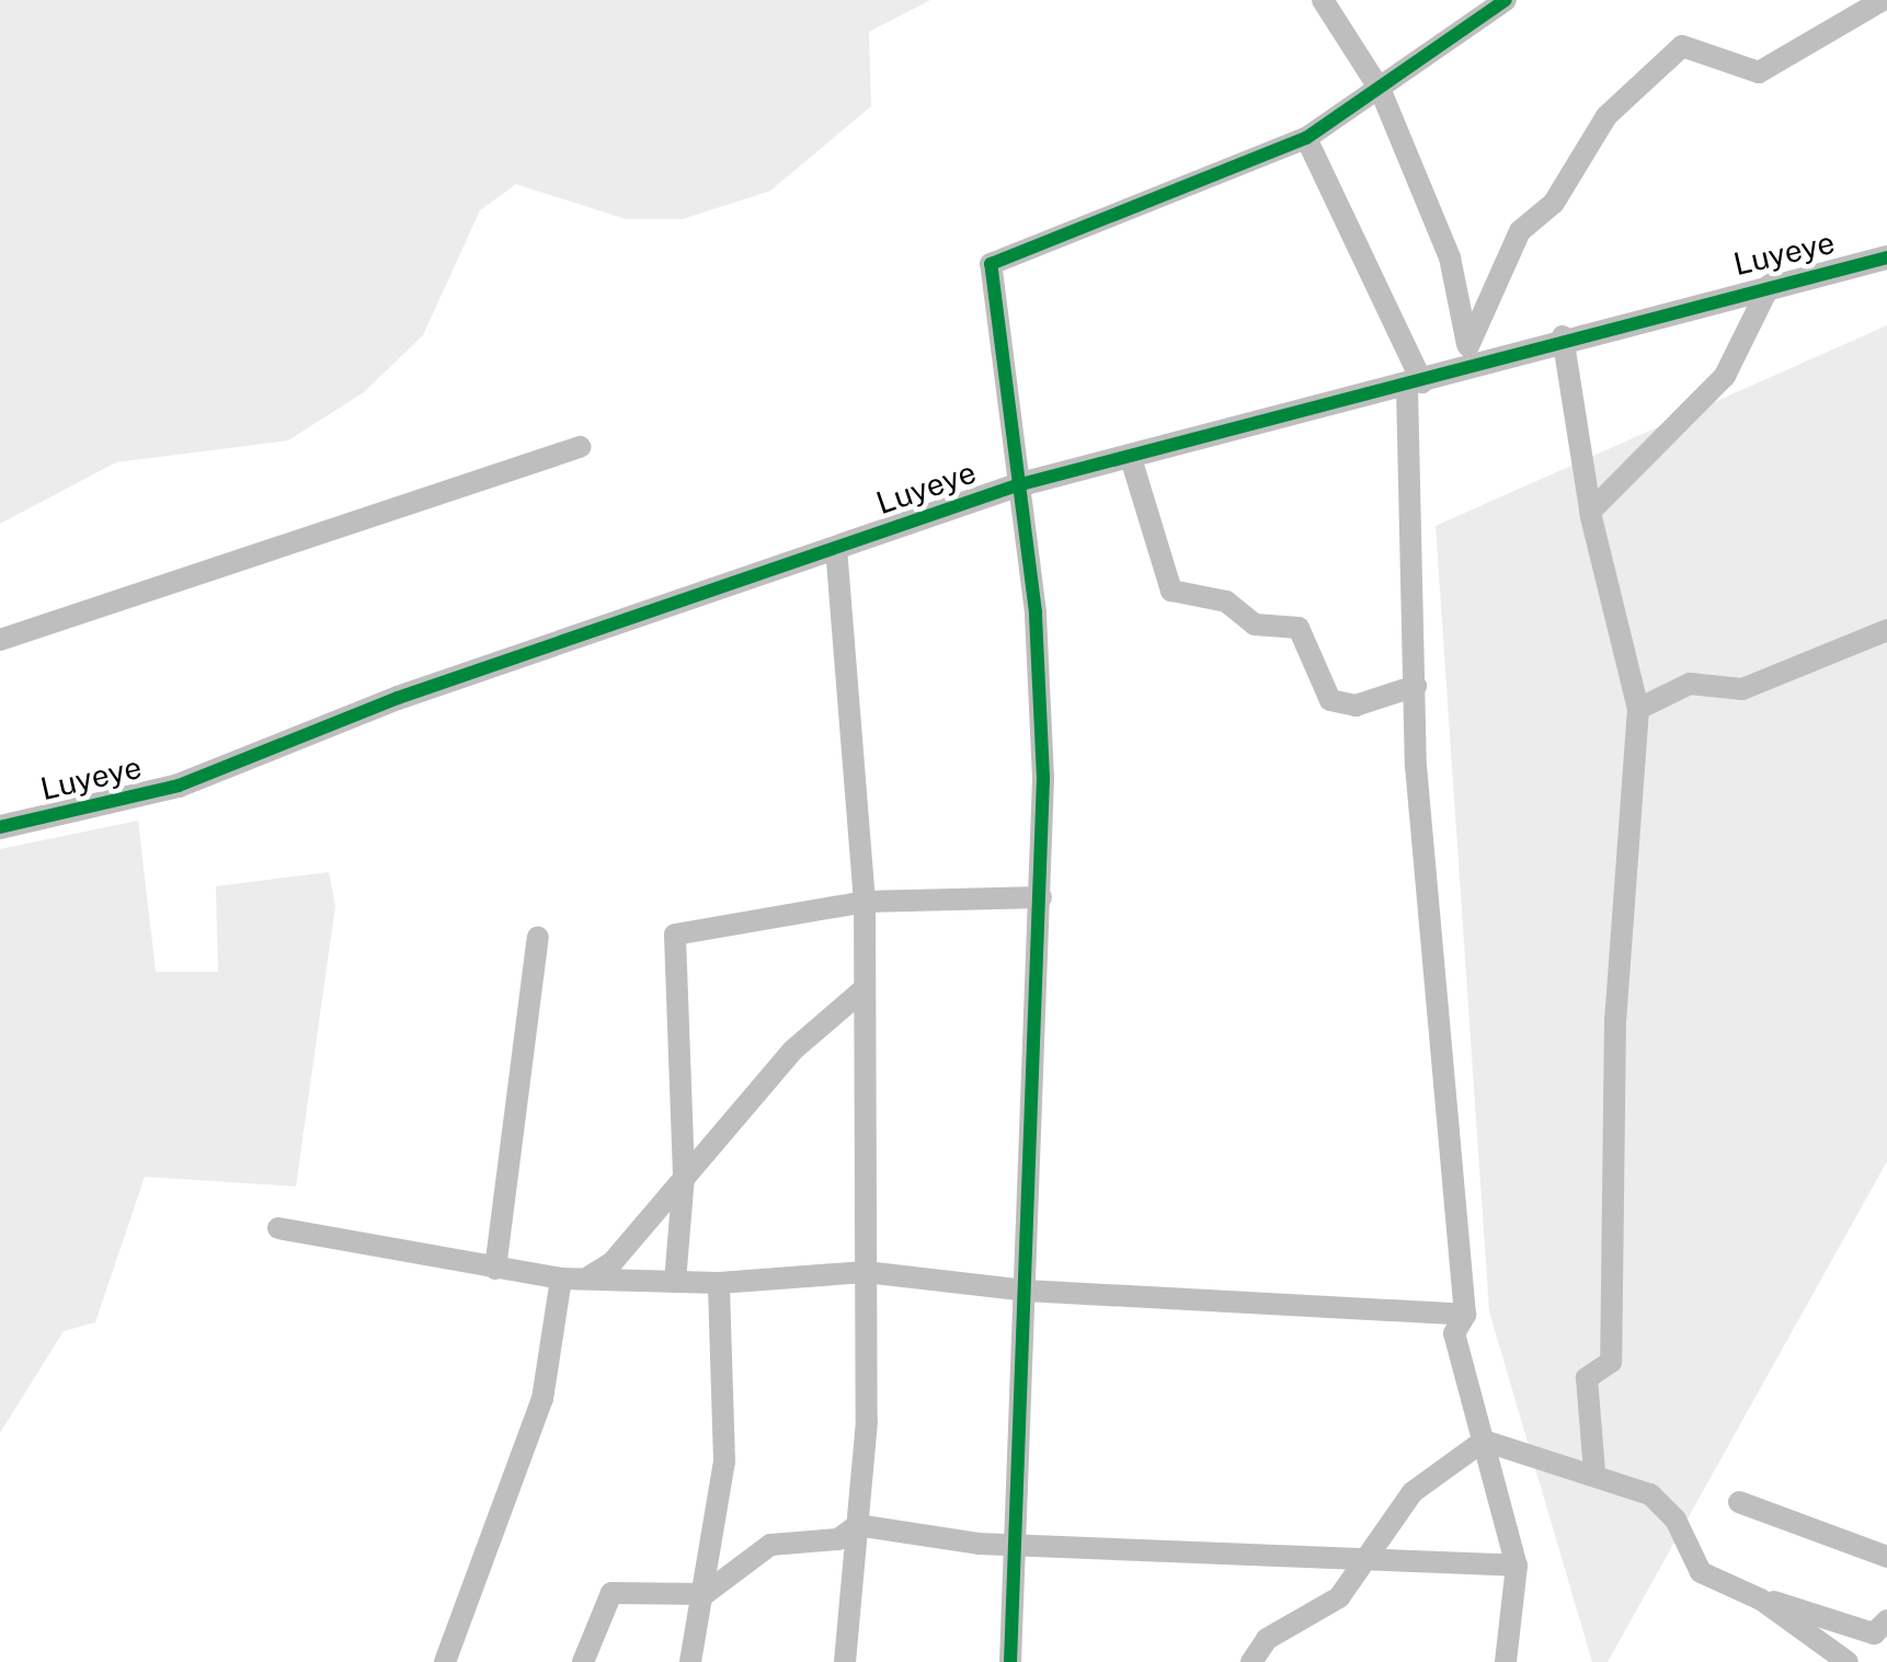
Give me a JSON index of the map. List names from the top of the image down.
{
  "streets": {
    "street": ["Luyeye"]
  }
}
